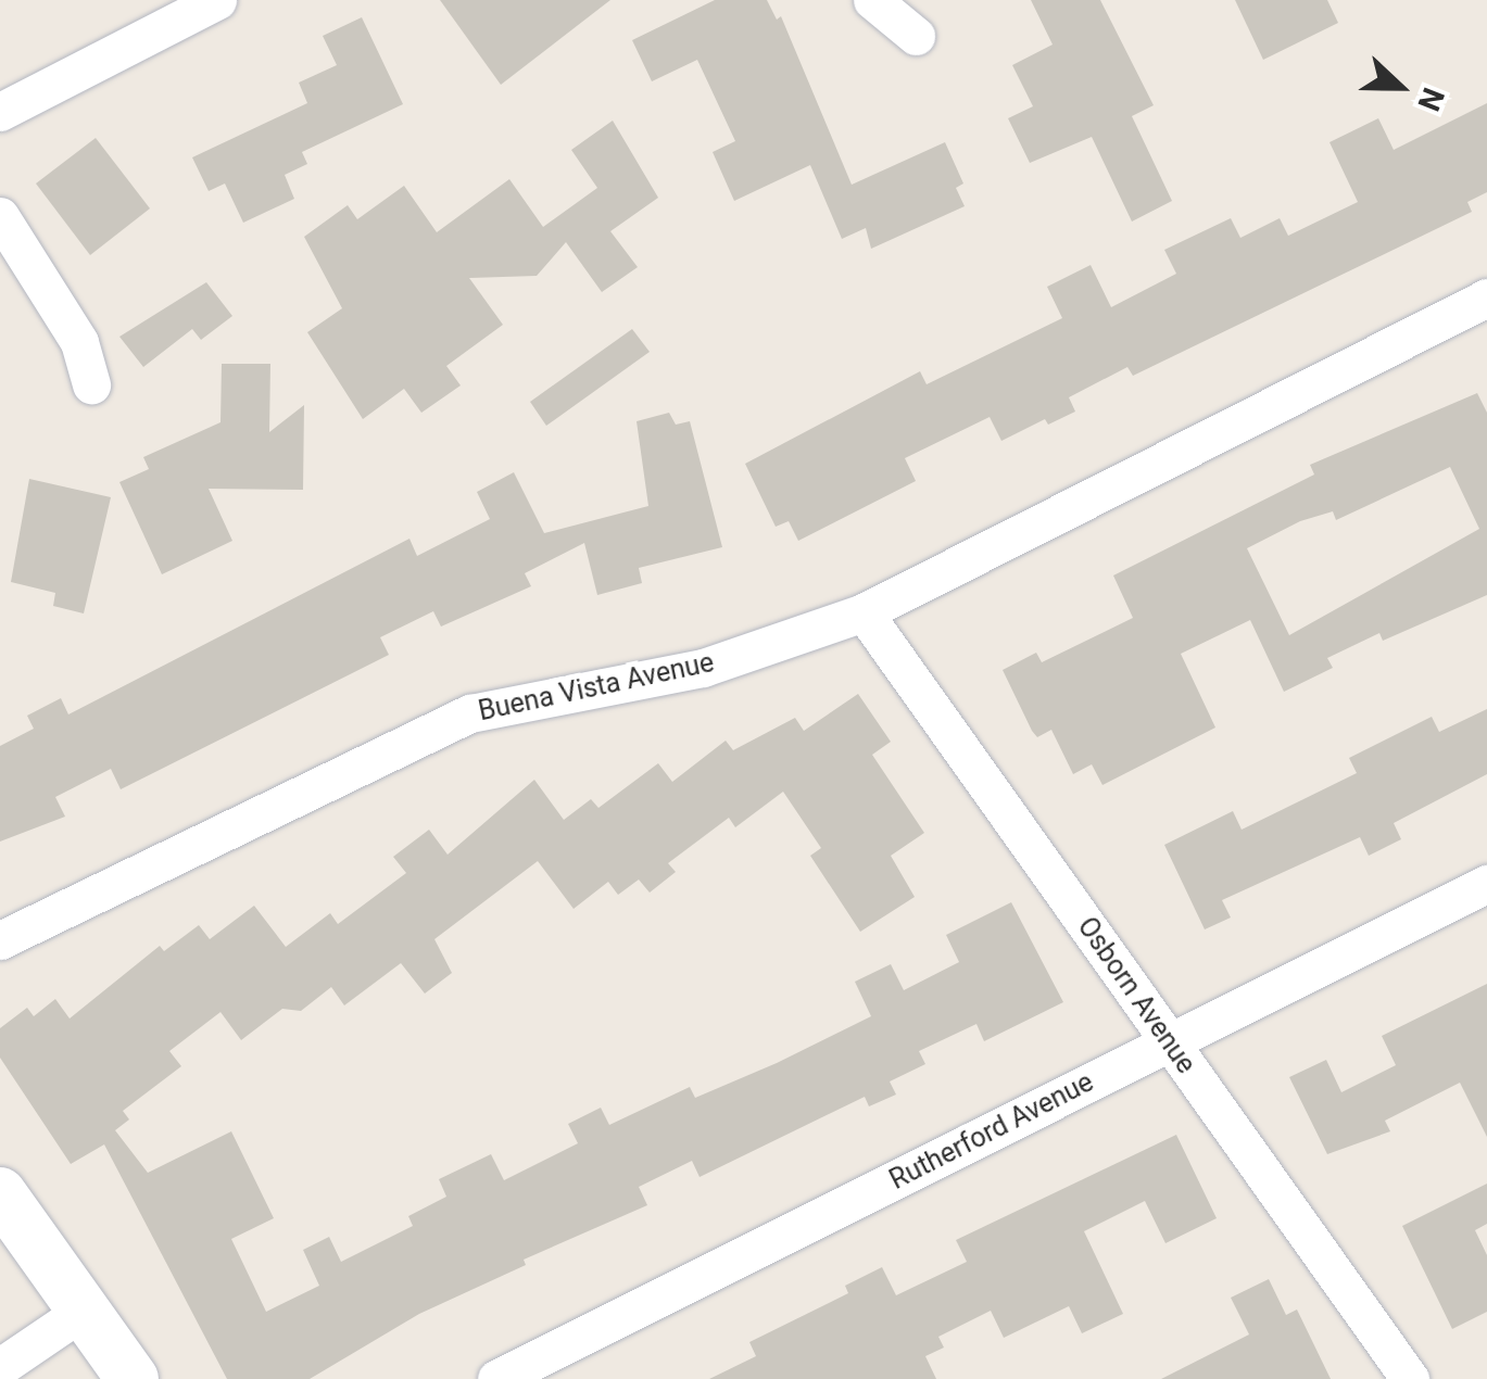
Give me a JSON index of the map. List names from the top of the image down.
{
  "streets": {
    "street": ["Buena Vista Avenue", "Osborn Avenue", "Rutherford Avenue"]
  },
  "crossings": [
    ["Buena Vista Avenue", "Osborn Avenue"],
    ["Osborn Avenue", "Rutherford Avenue"]
  ],
  "north": "right"
}
